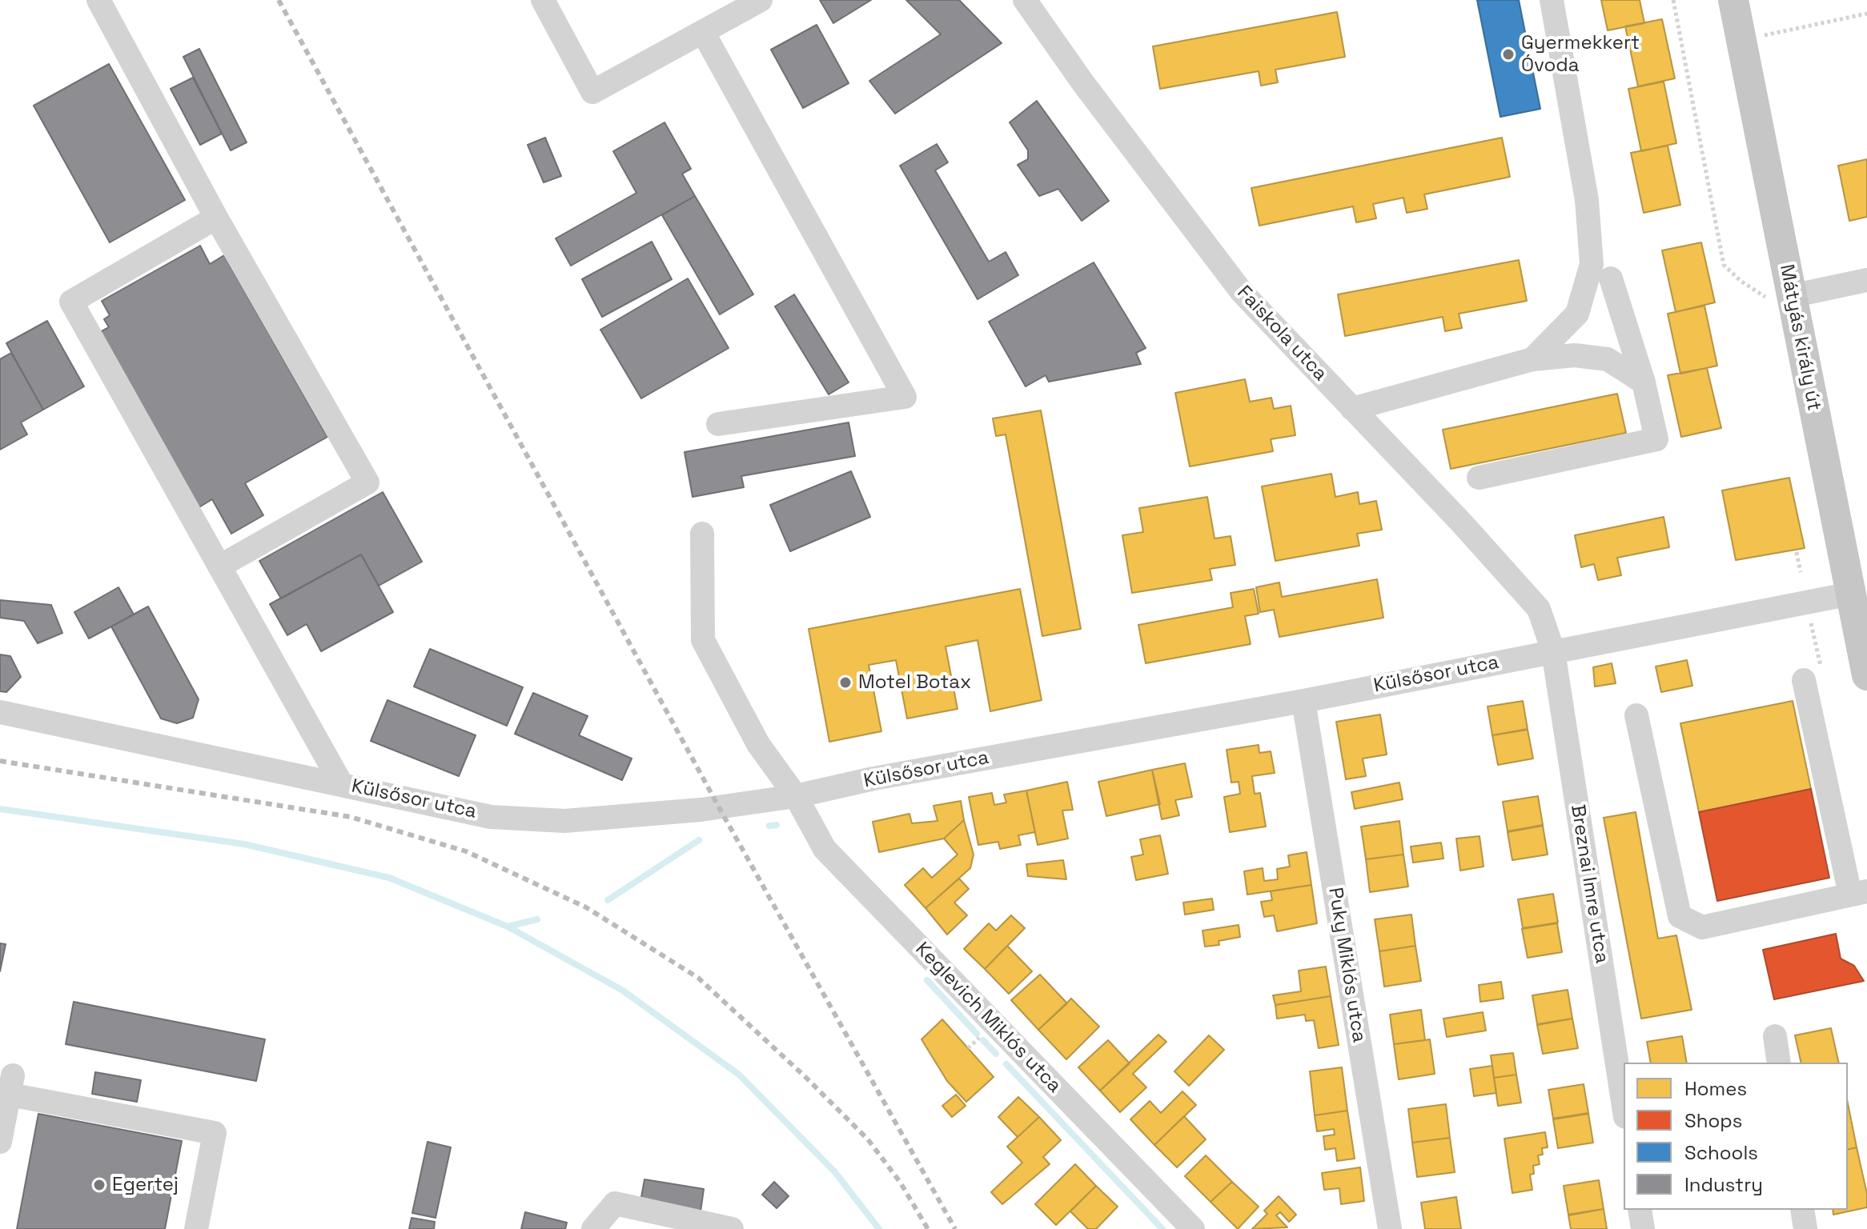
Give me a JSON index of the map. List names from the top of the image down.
{
  "streets": {
    "main road": ["Mátyás király út"],
    "street": [
      "Faiskola utca",
      "Külsősor utca",
      "Breznai Imre utca",
      "Puky Miklós utca",
      "Keglevich Miklós utca"
    ]
  },
  "crossings": [
    ["Faiskola utca", "Külsősor utca"],
    ["Faiskola utca", "Breznai Imre utca"],
    ["Mátyás király út", "Külsősor utca"],
    ["Külsősor utca", "Breznai Imre utca"],
    ["Külsősor utca", "Puky Miklós utca"],
    ["Külsősor utca", "Keglevich Miklós utca"]
  ],
  "places": ["Gyermekkert Óvoda", "Motel Botax", "Egertej"],
  "legend": [
    "Homes",
    "Shops",
    "Schools",
    "Industry"
  ]
}
